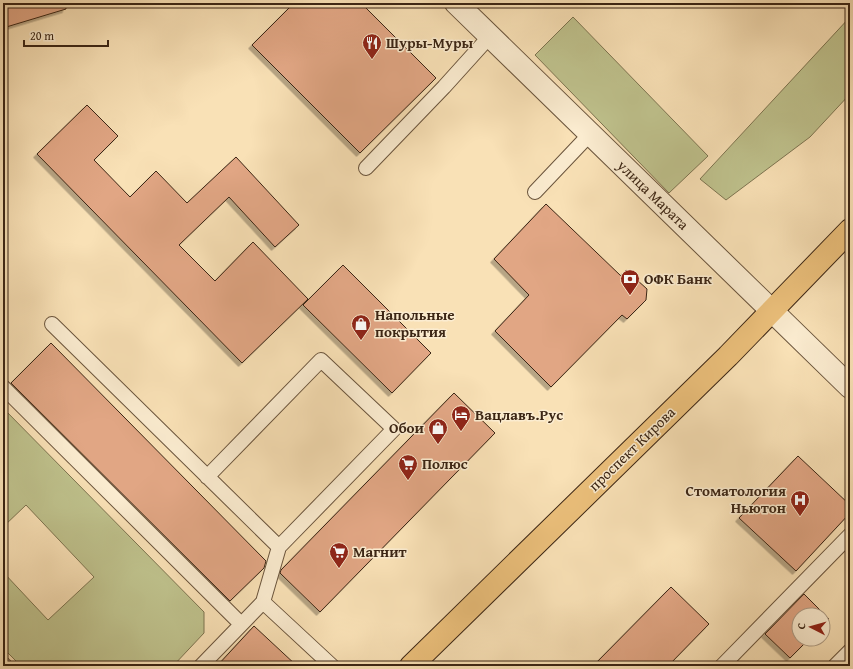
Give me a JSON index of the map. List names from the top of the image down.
{
  "streets": {
    "main road": ["проспект Кирова"],
    "street": ["улица Марата"]
  },
  "crossings": [
    ["улица Марата", "проспект Кирова"]
  ],
  "places": {
    "restaurant": ["Шуры-Муры"],
    "bank": ["ОФК Банк"],
    "shop": ["Напольные покрытия", "Обои"],
    "hotel": ["Вацлавъ.Рус"],
    "supermarket": ["Полюс", "Магнит"],
    "hospital": ["Стоматология Ньютон"]
  },
  "scale_bar": "20 m",
  "north": "left"
}
